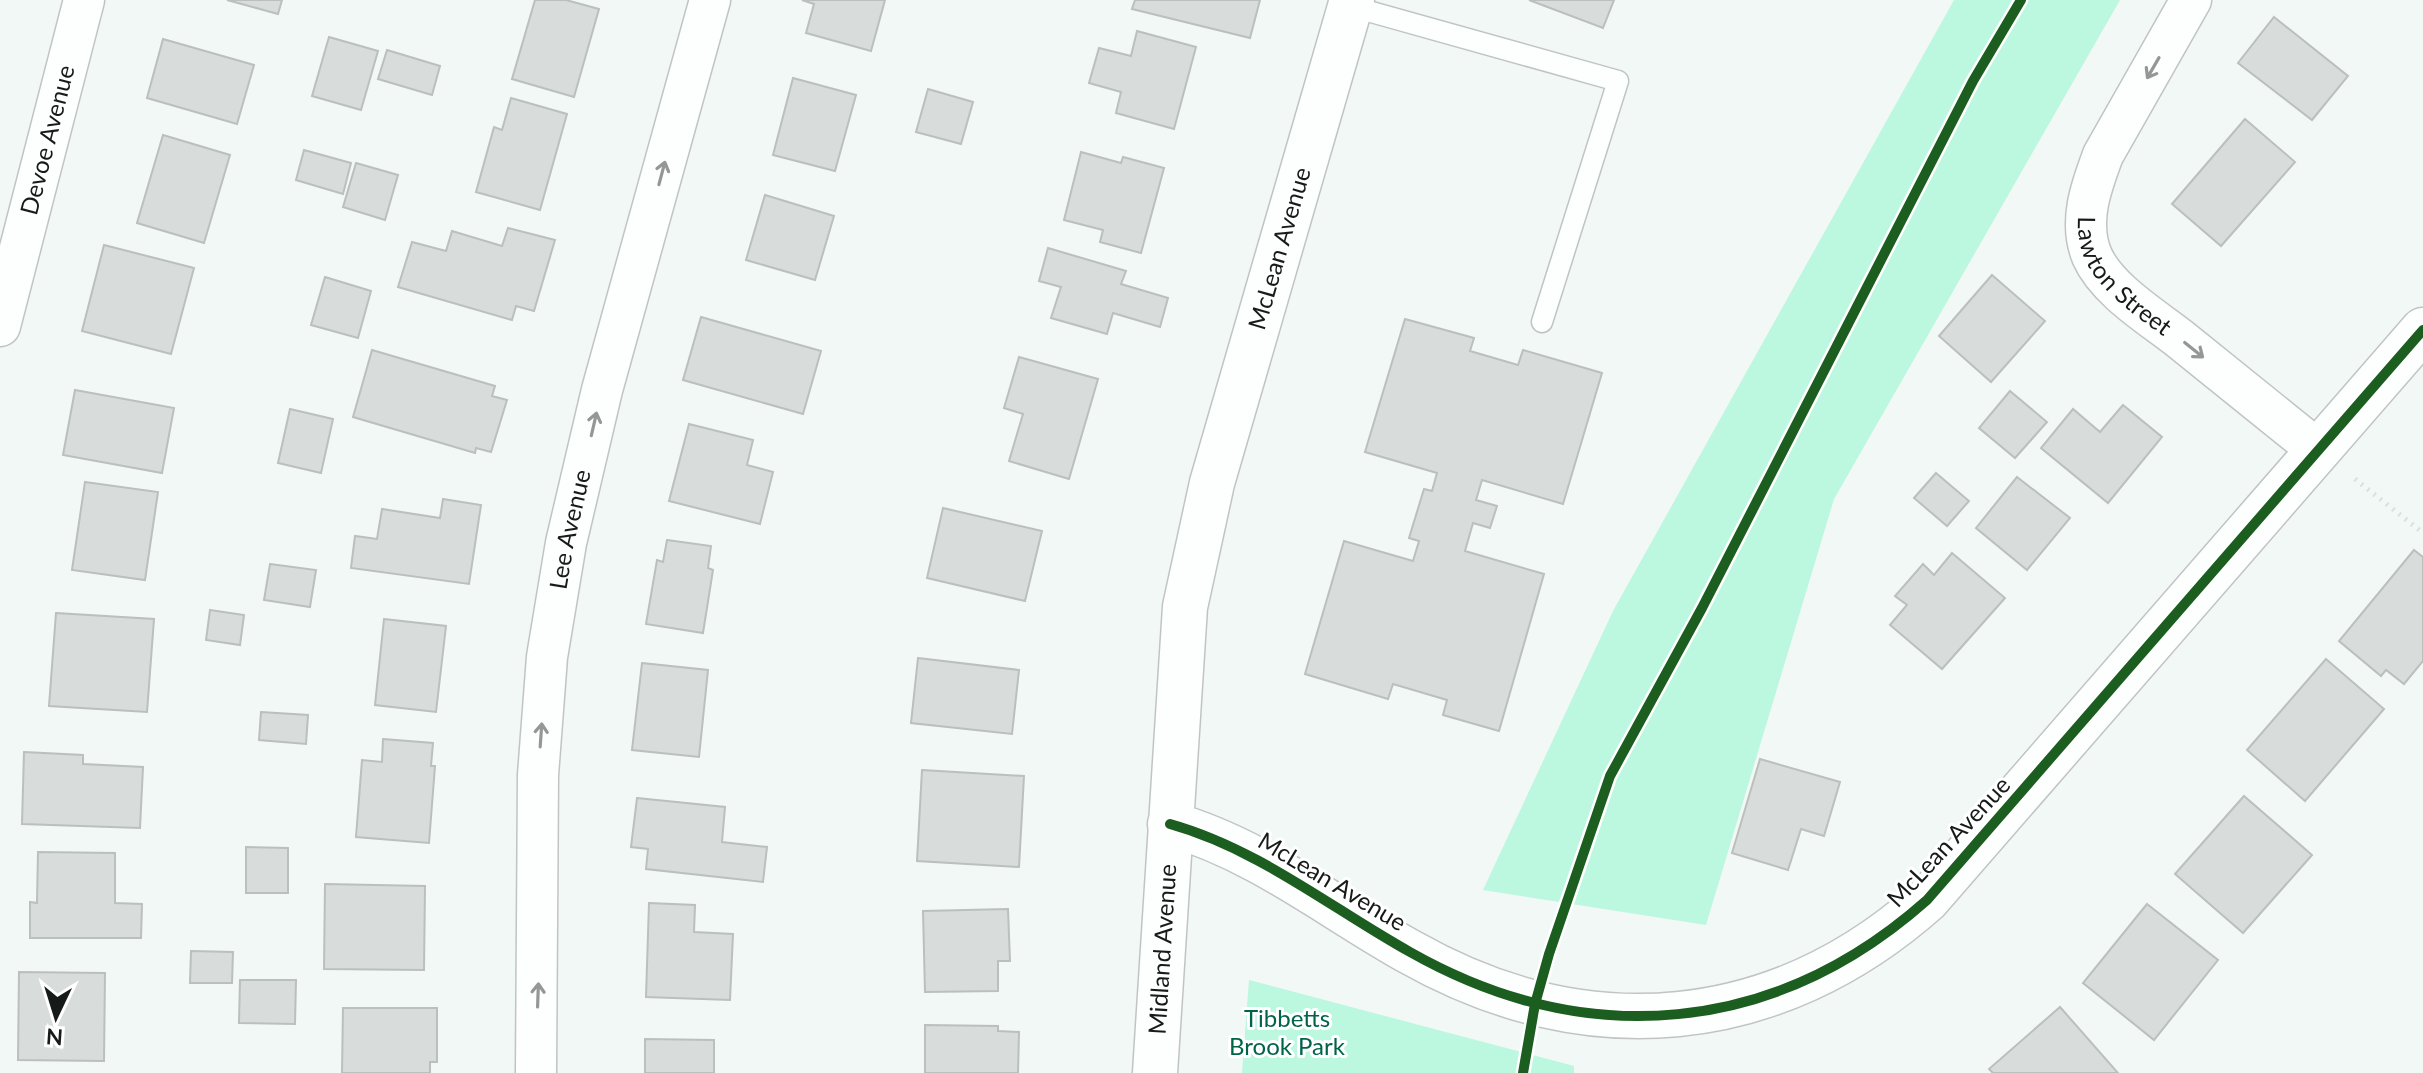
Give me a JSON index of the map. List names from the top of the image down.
{
  "streets": {
    "street": [
      "Devoe Avenue",
      "McLean Avenue",
      "Lawton Street",
      "Lee Avenue",
      "Midland Avenue"
    ]
  },
  "crossings": [
    ["McLean Avenue", "Lawton Street"],
    ["McLean Avenue", "Midland Avenue"]
  ],
  "one_way": ["Lawton Street", "Lee Avenue"],
  "parks": ["Tibbetts Brook Park"],
  "north": "bottom"
}
